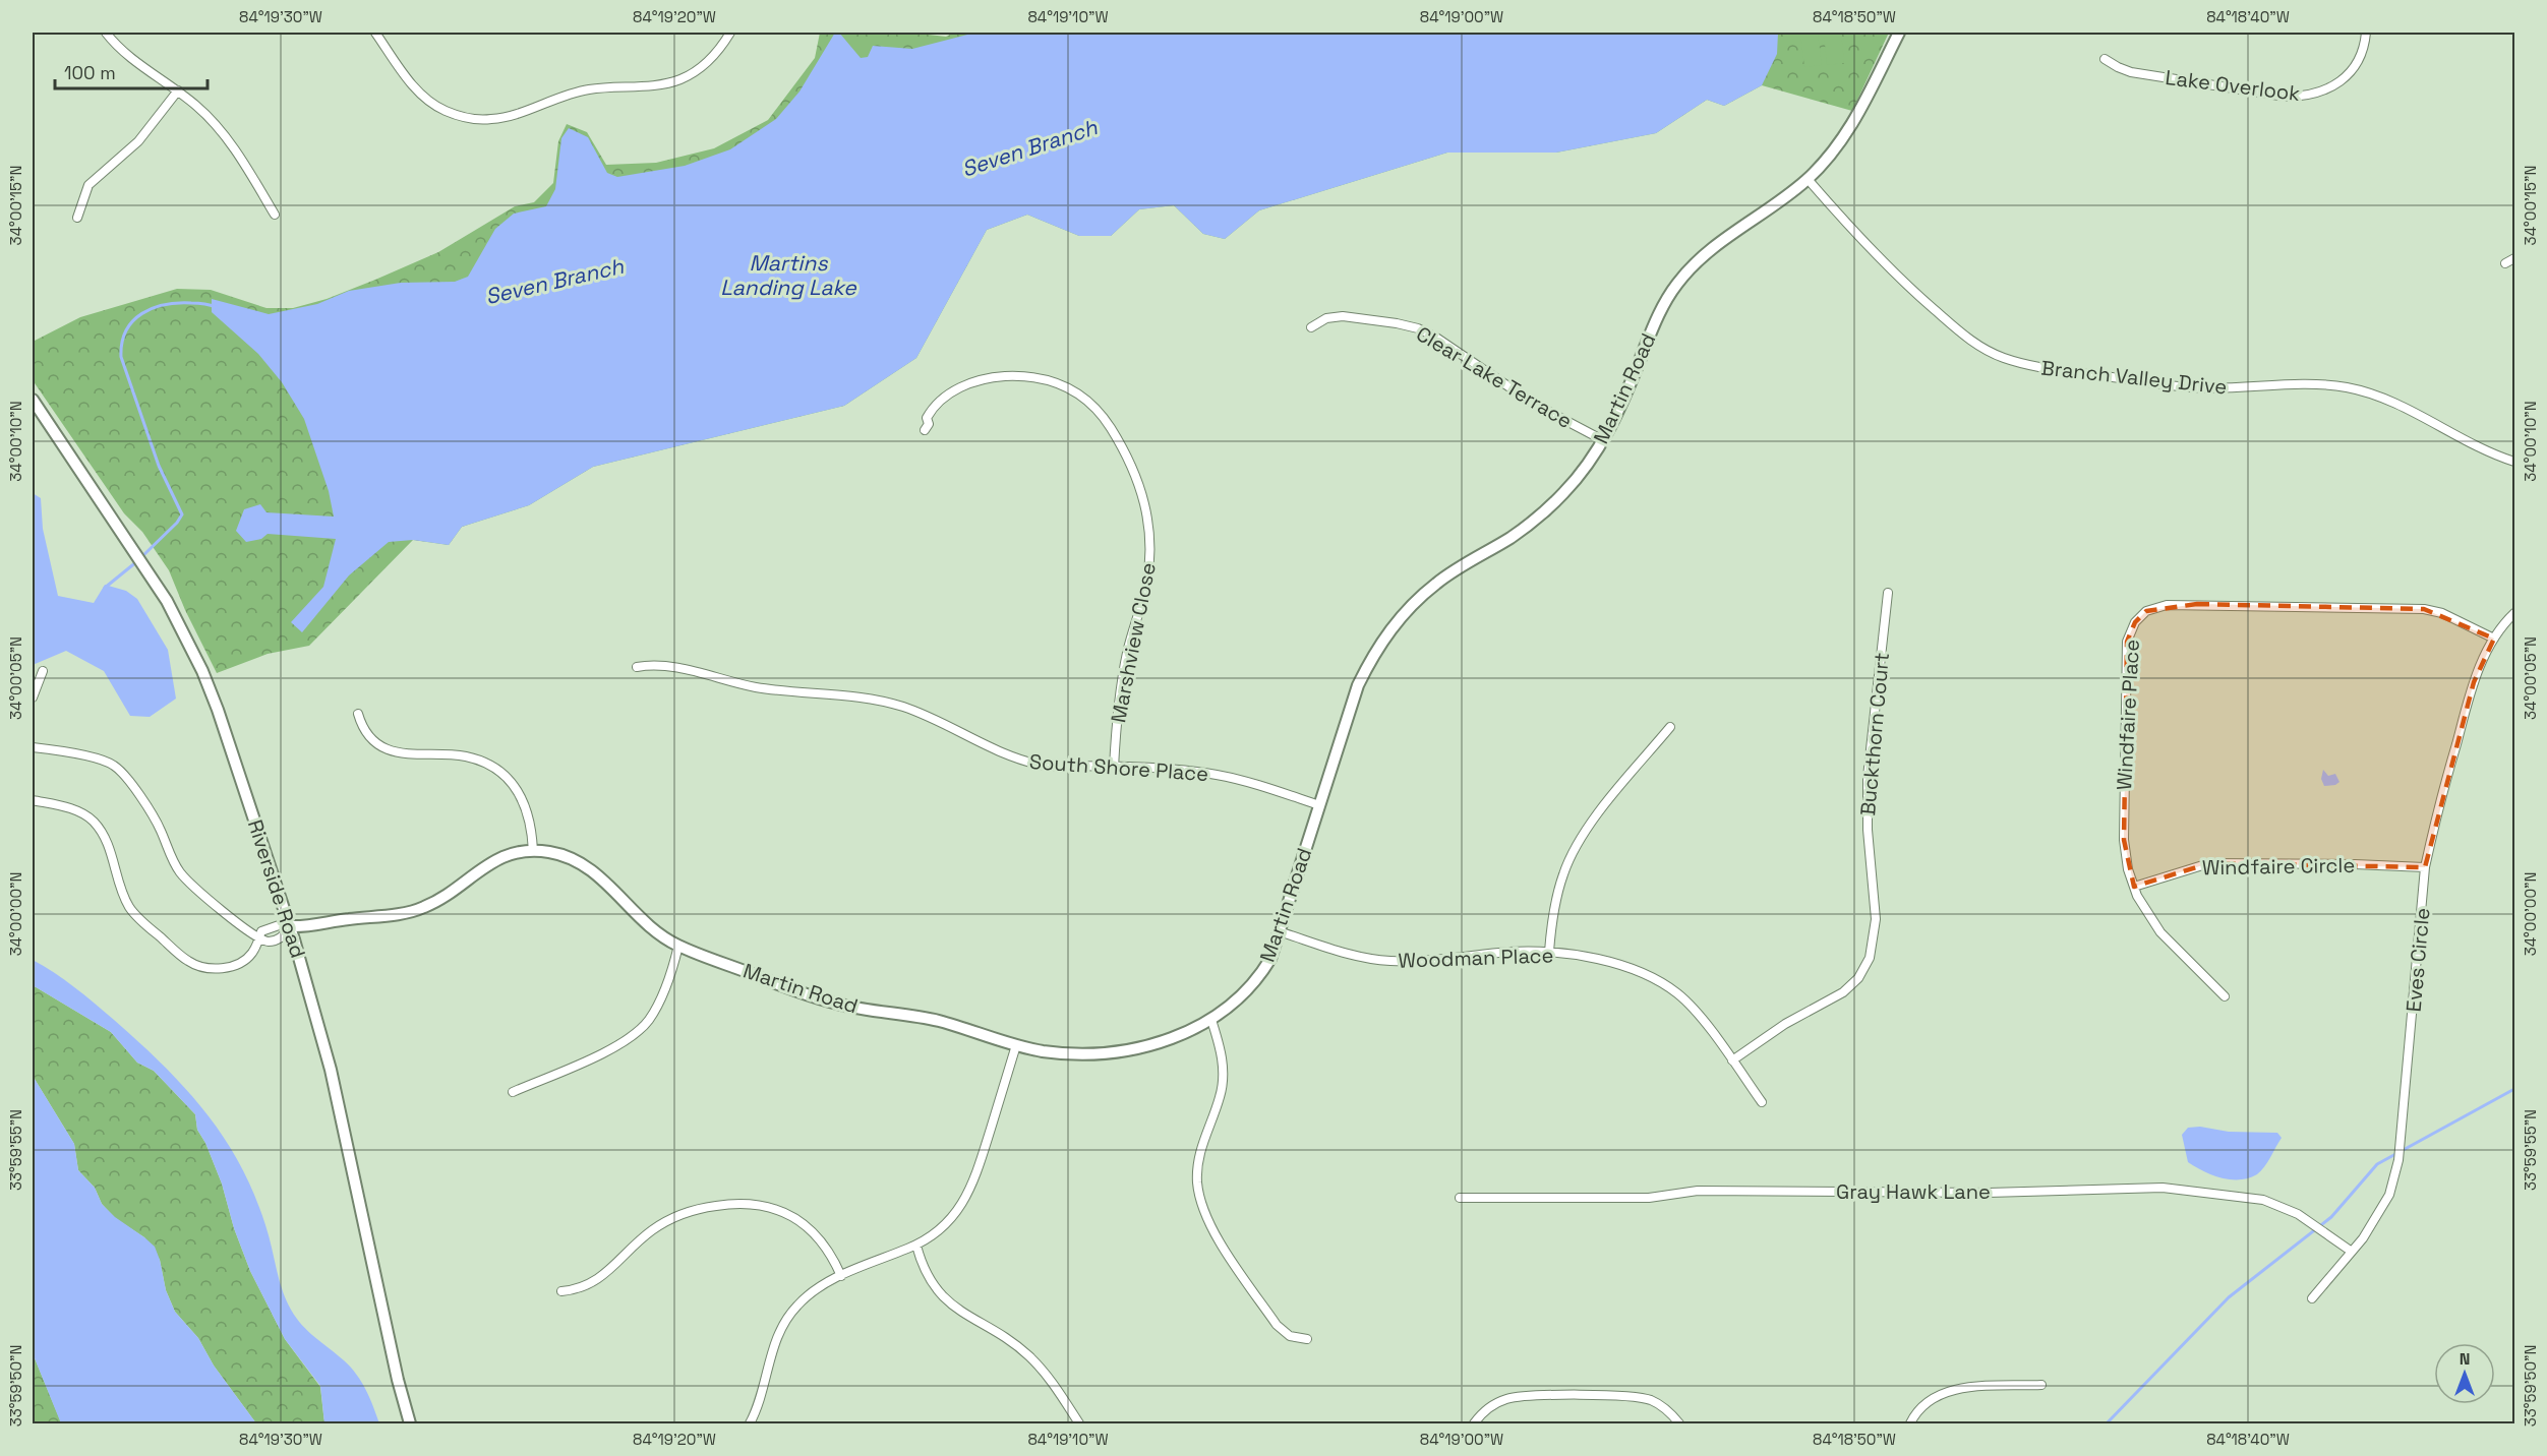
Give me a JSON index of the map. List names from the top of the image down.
{
  "streets": {
    "street": [
      "Lake Overlook",
      "Clear Lake Terrace",
      "Branch Valley Drive",
      "Martin Road",
      "Marshview Close",
      "Windfaire Place",
      "Buckthorn Court",
      "South Shore Place",
      "Windfaire Circle",
      "Riverside Road",
      "Woodman Place",
      "Eves Circle",
      "Gray Hawk Lane"
    ]
  },
  "crossings": [
    ["Clear Lake Terrace", "Martin Road"],
    ["Branch Valley Drive", "Martin Road"],
    ["Martin Road", "South Shore Place"],
    ["Martin Road", "Riverside Road"],
    ["Martin Road", "Woodman Place"],
    ["Marshview Close", "South Shore Place"],
    ["Windfaire Place", "Windfaire Circle"],
    ["Windfaire Place", "Eves Circle"],
    ["Buckthorn Court", "Woodman Place"],
    ["Windfaire Circle", "Eves Circle"],
    ["Eves Circle", "Gray Hawk Lane"]
  ],
  "water": ["Seven Branch", "Martins Landing Lake"],
  "scale_bar": "100 m",
  "north": "top",
  "coordinates": [
    "84°19'30\"W",
    "84°19'20\"W",
    "84°19'10\"W",
    "84°19'00\"W",
    "84°18'50\"W",
    "84°18'40\"W",
    "34°00'15\"N",
    "34°00'10\"N",
    "34°00'05\"N",
    "34°00'00\"N",
    "33°59'55\"N",
    "33°59'50\"N"
  ]
}
